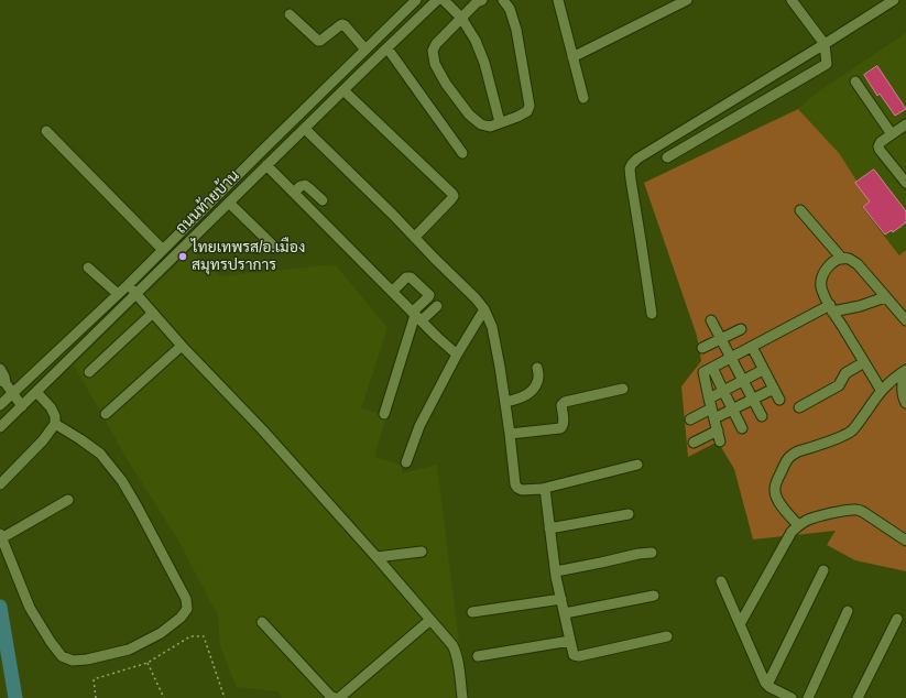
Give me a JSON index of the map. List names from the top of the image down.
{
  "streets": {
    "street": ["ถนนท้ายบ้าน"]
  },
  "places": ["ไทยเทพรส/อ.เมือง สมุทรปราการ"]
}
